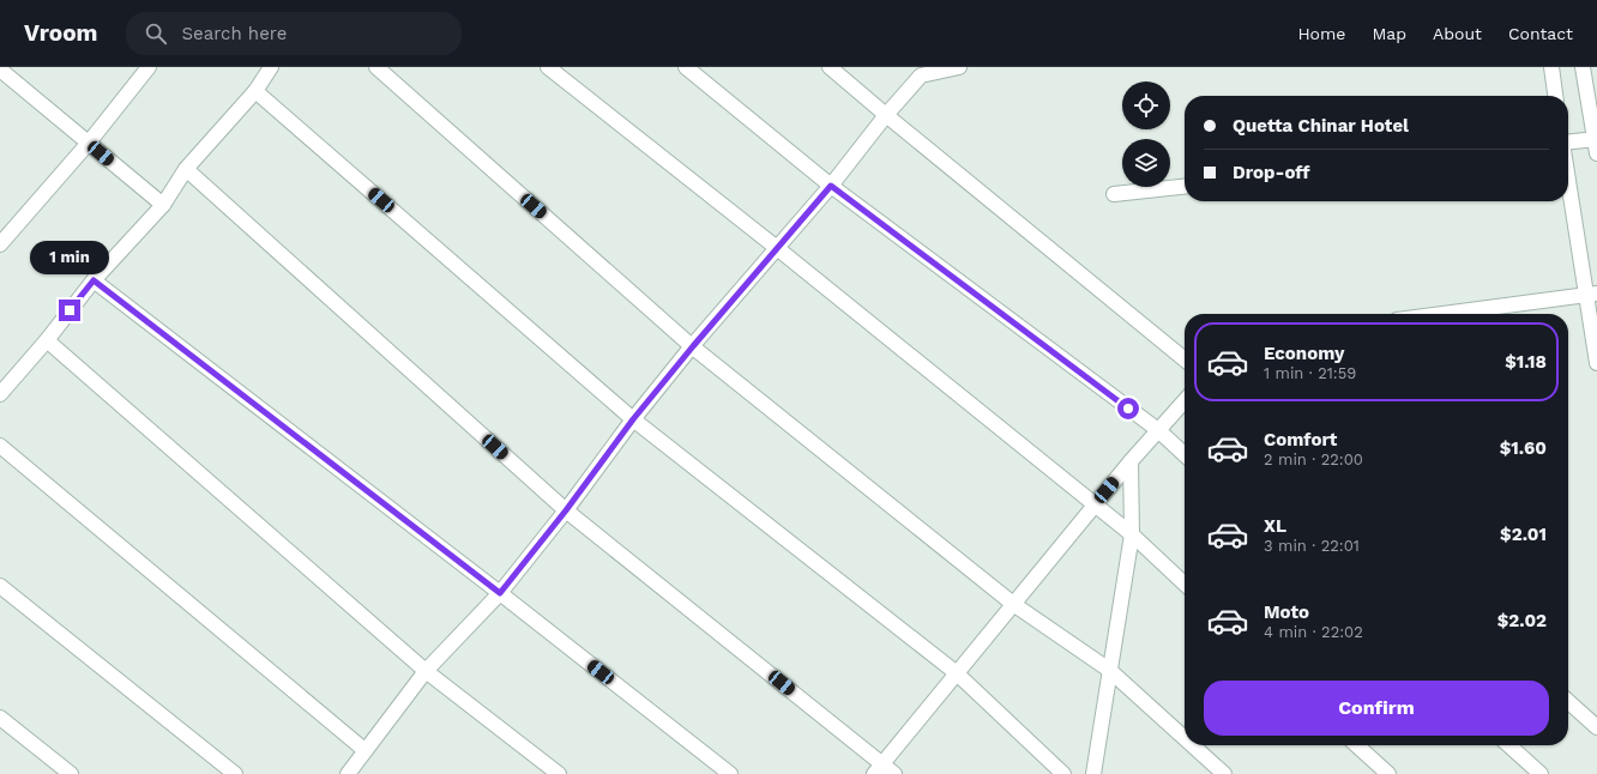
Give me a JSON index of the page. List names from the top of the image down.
{
  "page": {
    "header": "Vroom",
    "search": "Search here",
    "nav": [
      "Home",
      "Map",
      "About",
      "Contact"
    ],
    "banner": ["Quetta Chinar Hotel", "Drop-off"],
    "bubble": "1 min",
    "list": [
      {
        "name": "Economy",
        "note": "1 min · 21:59",
        "value": "$1.18"
      },
      {
        "name": "Comfort",
        "note": "2 min · 22:00",
        "value": "$1.60"
      },
      {
        "name": "XL",
        "note": "3 min · 22:01",
        "value": "$2.01"
      },
      {
        "name": "Moto",
        "note": "4 min · 22:02",
        "value": "$2.02"
      }
    ],
    "buttons": "Confirm"
  }
}
